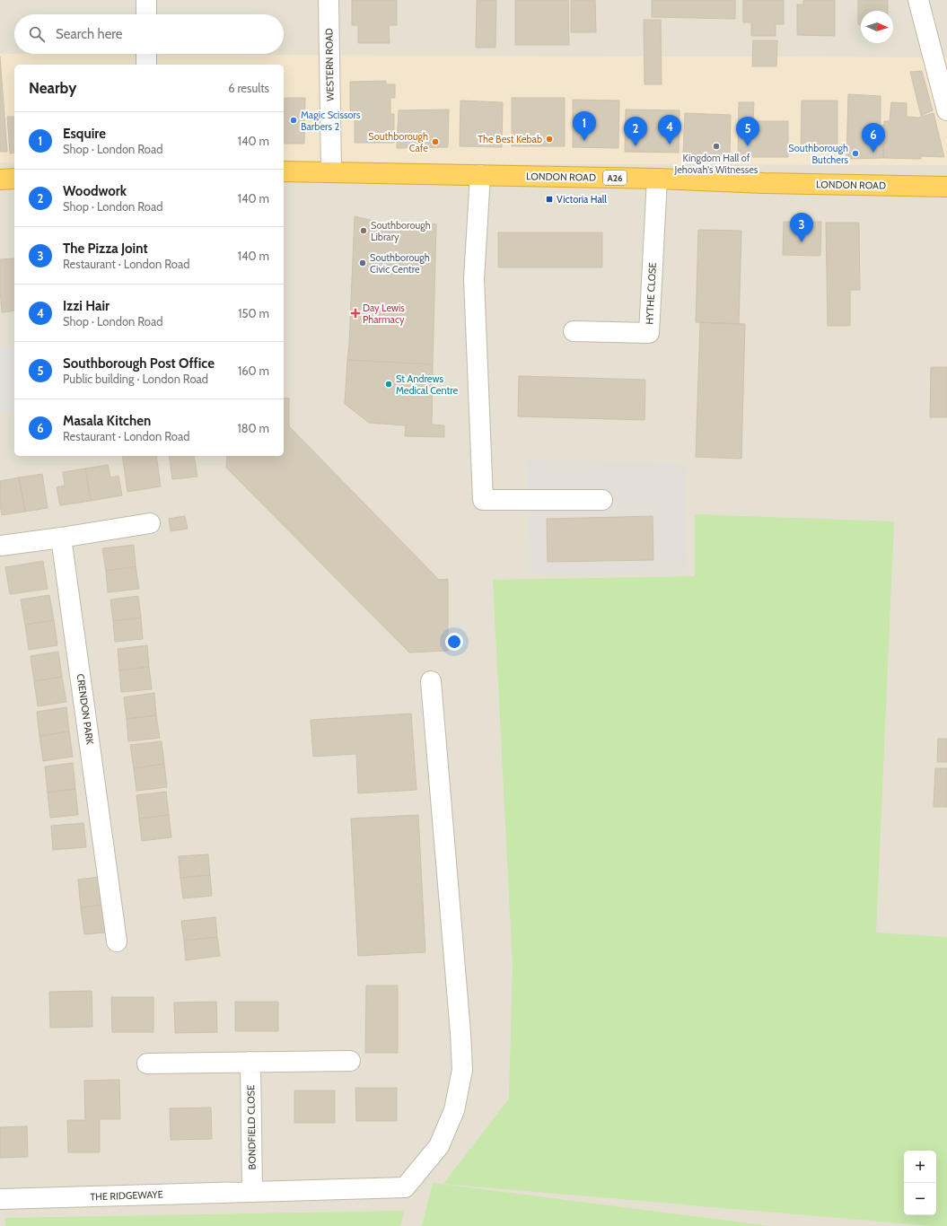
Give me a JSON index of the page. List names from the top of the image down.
{
  "streets": {
    "highway": ["LONDON ROAD", "A26"],
    "street": [
      "WESTERN ROAD",
      "HYTHE CLOSE",
      "CRENDON PARK",
      "BONDFIELD CLOSE",
      "THE RIDGEWAYE"
    ]
  },
  "crossings": [
    ["WESTERN ROAD", "LONDON ROAD"],
    ["LONDON ROAD", "HYTHE CLOSE"],
    ["BONDFIELD CLOSE", "THE RIDGEWAYE"]
  ],
  "places": {
    "other": [
      "Magic Scissors Barbers 2",
      "The Best Kebab",
      "Southborough Cafe",
      "Kingdom Hall of Jehovah's Witnesses",
      "Southborough Butchers",
      "Southborough Library",
      "Southborough Civic Centre",
      "St Andrews Medical Centre"
    ],
    "transit": ["Victoria Hall"],
    "health": ["Day Lewis Pharmacy"]
  },
  "north": "right",
  "page": {
    "search": "Search here",
    "heading": ["Nearby", "6 results"],
    "pins": [
      "1",
      "4",
      "2",
      "5",
      "6",
      "3"
    ],
    "list": [
      {
        "mark": "1",
        "name": "Esquire",
        "note": "Shop · London Road",
        "value": "140 m"
      },
      {
        "mark": "2",
        "name": "Woodwork",
        "note": "Shop · London Road",
        "value": "140 m"
      },
      {
        "mark": "3",
        "name": "The Pizza Joint",
        "note": "Restaurant · London Road",
        "value": "140 m"
      },
      {
        "mark": "4",
        "name": "Izzi Hair",
        "note": "Shop · London Road",
        "value": "150 m"
      },
      {
        "mark": "5",
        "name": "Southborough Post Office",
        "note": "Public building · London Road",
        "value": "160 m"
      },
      {
        "mark": "6",
        "name": "Masala Kitchen",
        "note": "Restaurant · London Road",
        "value": "180 m"
      }
    ],
    "map_buttons": ["+", "−"]
  }
}
